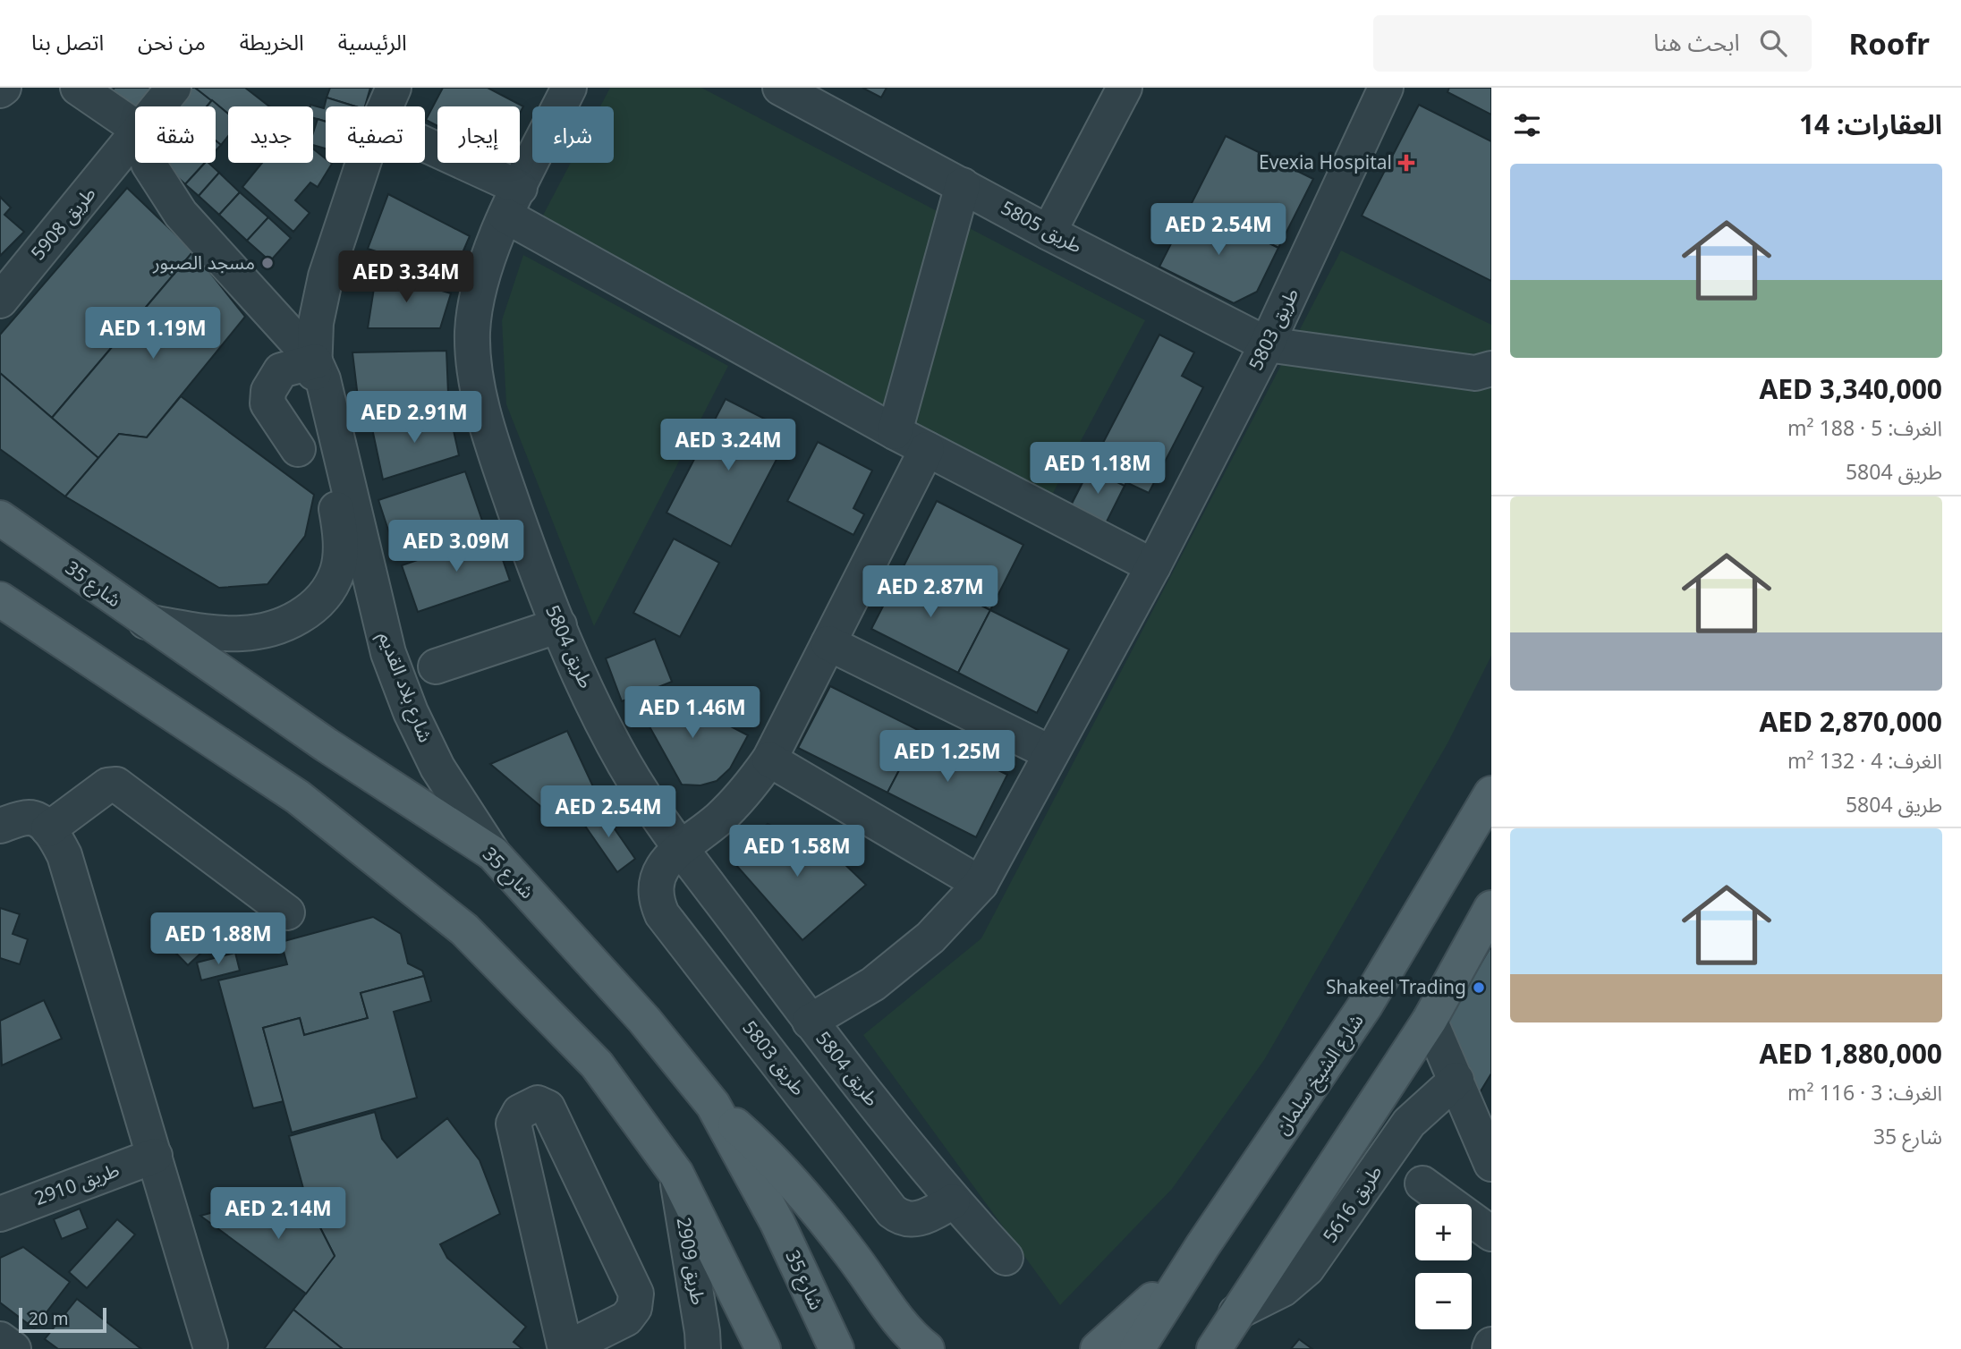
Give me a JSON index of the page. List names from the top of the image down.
{
  "streets": {
    "main road": ["شارع 35", "شارع الشيخ سلمان"],
    "street": [
      "طريق 5908",
      "طريق 5805",
      "طريق 5803",
      "طريق 5804",
      "شارع بلاد القديم",
      "طريق 2910",
      "طريق 5616",
      "طريق 2909"
    ]
  },
  "crossings": [
    ["طريق 5805", "طريق 5803"],
    ["طريق 5803", "طريق 5804"],
    ["شارع 35", "شارع بلاد القديم"]
  ],
  "places": {
    "health": ["Evexia Hospital"],
    "other": ["مسجد الصبور", "Shakeel Trading"]
  },
  "scale_bar": "20 m",
  "page": {
    "header": "Roofr",
    "search": "ابحث هنا",
    "nav": [
      "الرئيسية",
      "الخريطة",
      "من نحن",
      "اتصل بنا"
    ],
    "heading": "العقارات: 14",
    "chip": [
      "شراء",
      "إيجار",
      "تصفية",
      "جديد",
      "شقة"
    ],
    "list": [
      {
        "name": "AED 3,340,000",
        "note": "الغرف: 5 · 188 m² · طريق 5804"
      },
      {
        "name": "AED 2,870,000",
        "note": "الغرف: 4 · 132 m² · طريق 5804"
      },
      {
        "name": "AED 1,880,000",
        "note": "الغرف: 3 · 116 m² · شارع 35"
      }
    ],
    "price": [
      "AED 2.54M",
      "AED 3.34M",
      "AED 1.19M",
      "AED 2.91M",
      "AED 3.24M",
      "AED 1.18M",
      "AED 3.09M",
      "AED 2.87M",
      "AED 1.46M",
      "AED 1.25M",
      "AED 2.54M",
      "AED 1.58M",
      "AED 1.88M",
      "AED 2.14M"
    ],
    "map_buttons": ["+", "−"],
    "scale": "20 m"
  }
}
